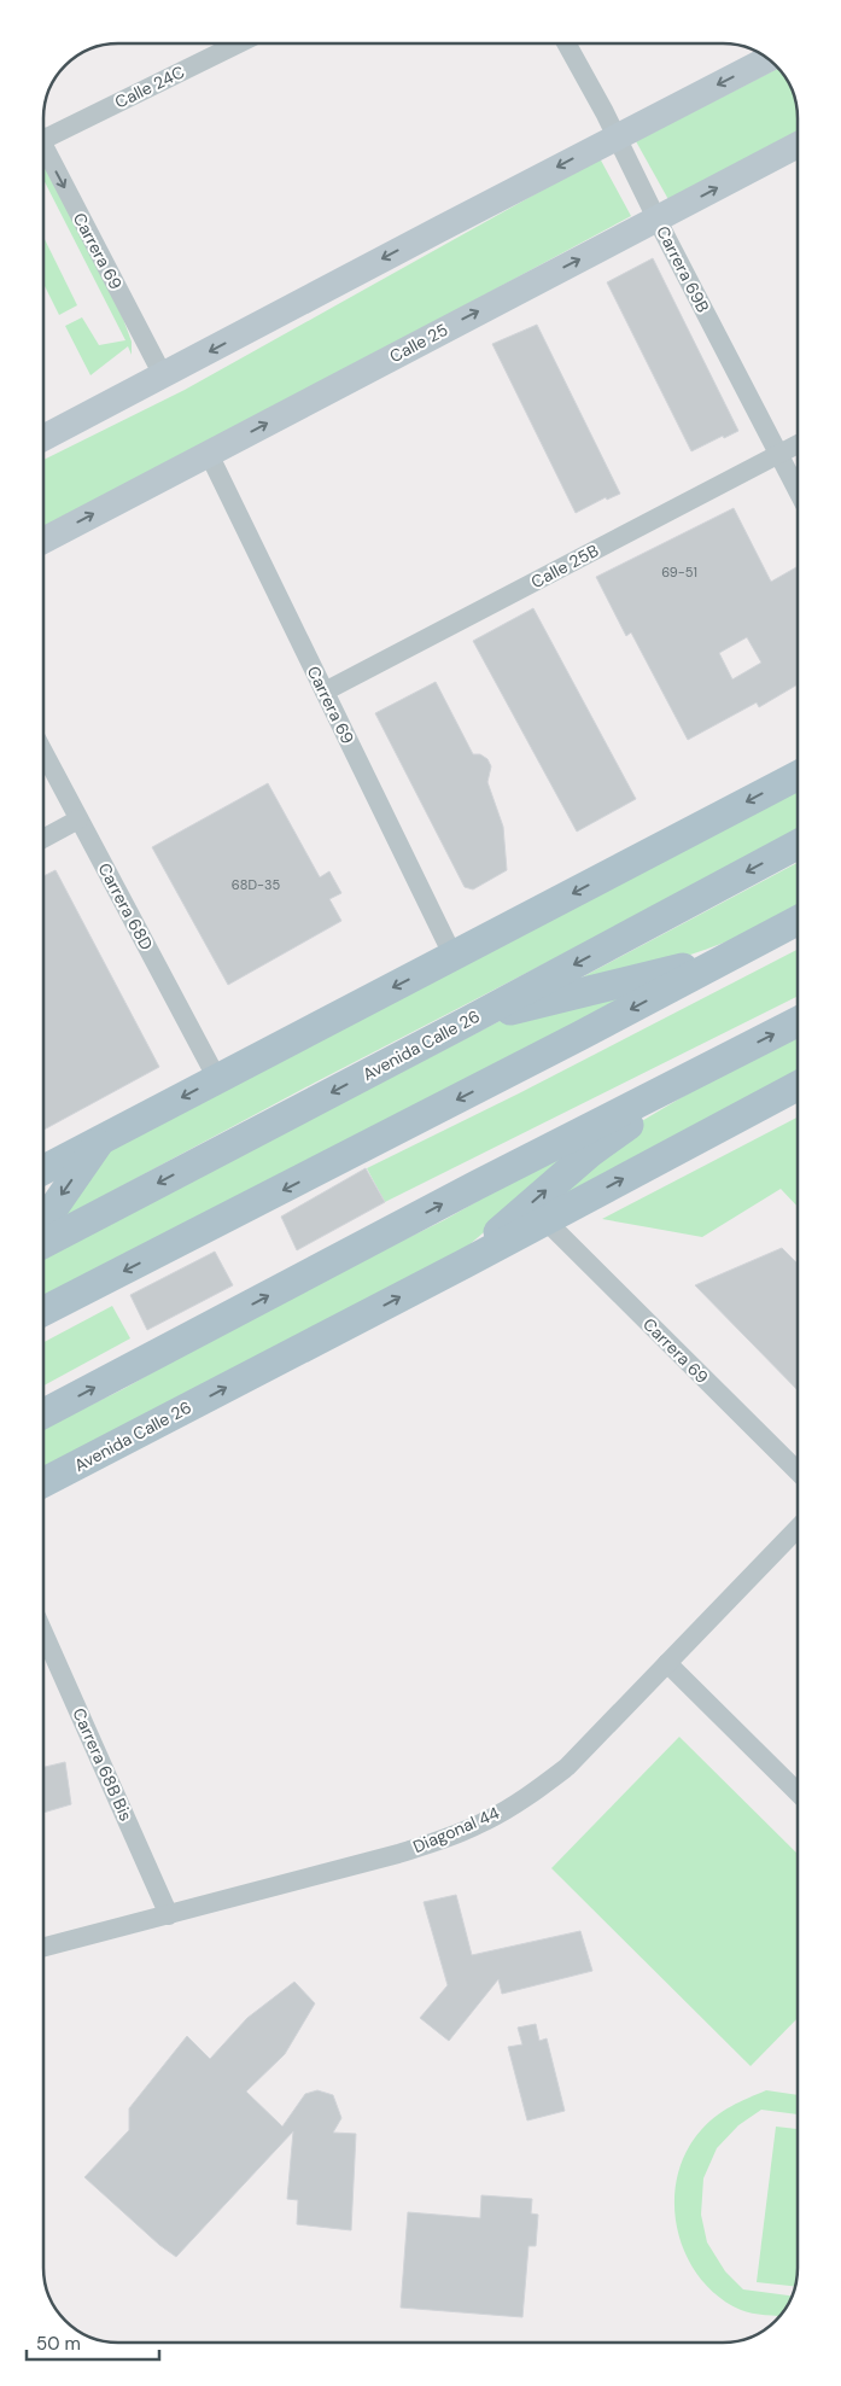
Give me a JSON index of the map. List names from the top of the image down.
{
  "streets": {
    "main road": ["Avenida Calle 26"],
    "street": [
      "Calle 24C",
      "Carrera 69",
      "Carrera 69B",
      "Calle 25",
      "Calle 25B",
      "Carrera 68D",
      "Carrera 68B Bis",
      "Diagonal 44"
    ]
  },
  "crossings": [
    ["Carrera 69", "Calle 25"],
    ["Carrera 69", "Calle 25B"],
    ["Carrera 69", "Avenida Calle 26"],
    ["Carrera 69B", "Calle 25"],
    ["Carrera 69B", "Calle 25B"],
    ["Carrera 68B Bis", "Diagonal 44"]
  ],
  "house_numbers": ["69-51", "68D-35"],
  "scale_bar": "50 m"
}
